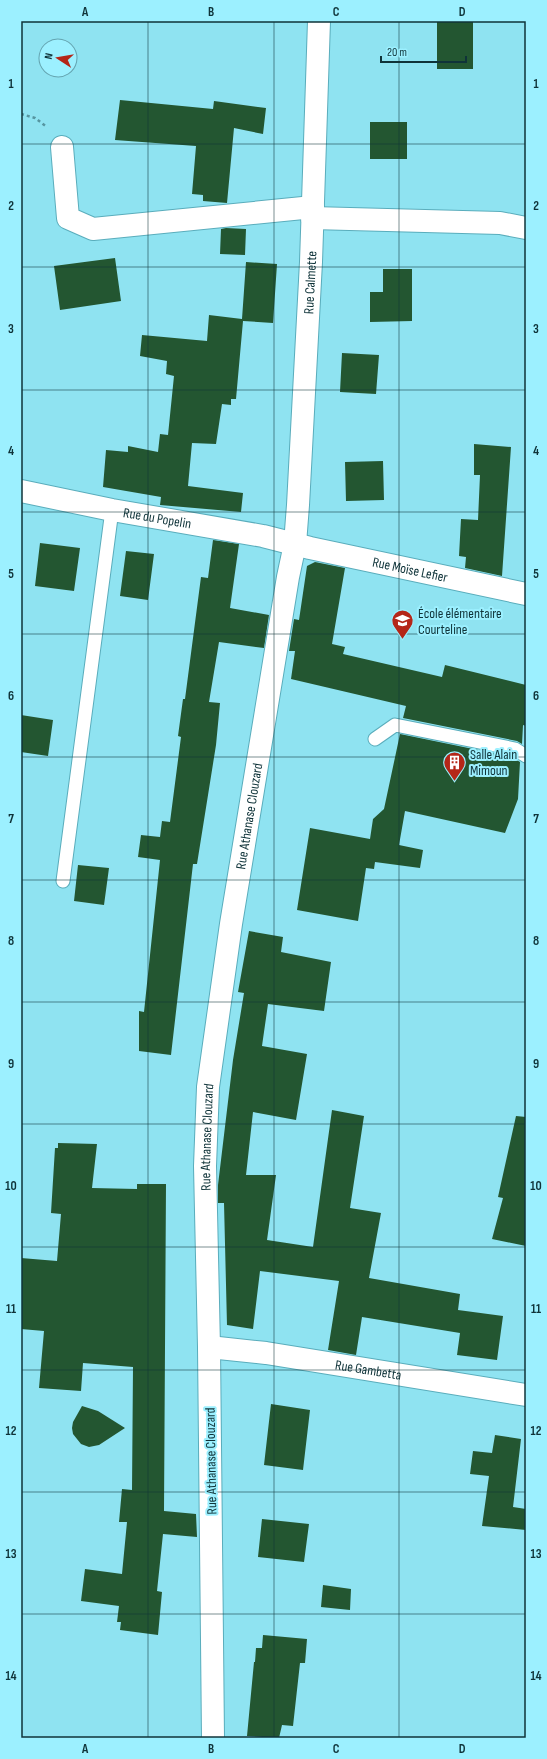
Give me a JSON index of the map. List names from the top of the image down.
{
  "streets": {
    "street": [
      "Rue Calmette",
      "Rue du Popelin",
      "Rue Moïse Lefier",
      "Rue Athanase Clouzard",
      "Rue Gambetta"
    ]
  },
  "crossings": [
    ["Rue Calmette", "Rue du Popelin"],
    ["Rue Calmette", "Rue Moïse Lefier"],
    ["Rue Calmette", "Rue Athanase Clouzard"],
    ["Rue du Popelin", "Rue Moïse Lefier"],
    ["Rue du Popelin", "Rue Athanase Clouzard"],
    ["Rue Moïse Lefier", "Rue Athanase Clouzard"],
    ["Rue Athanase Clouzard", "Rue Gambetta"]
  ],
  "places": {
    "school or university": ["École élémentaire Courteline"],
    "building": ["Salle Alain Mimoun"]
  },
  "scale_bar": "20 m",
  "north": "left",
  "grid": {
    "columns": [
      "A",
      "B",
      "C",
      "D"
    ],
    "rows": [
      "1",
      "2",
      "3",
      "4",
      "5",
      "6",
      "7",
      "8",
      "9",
      "10",
      "11",
      "12",
      "13",
      "14"
    ]
  }
}
